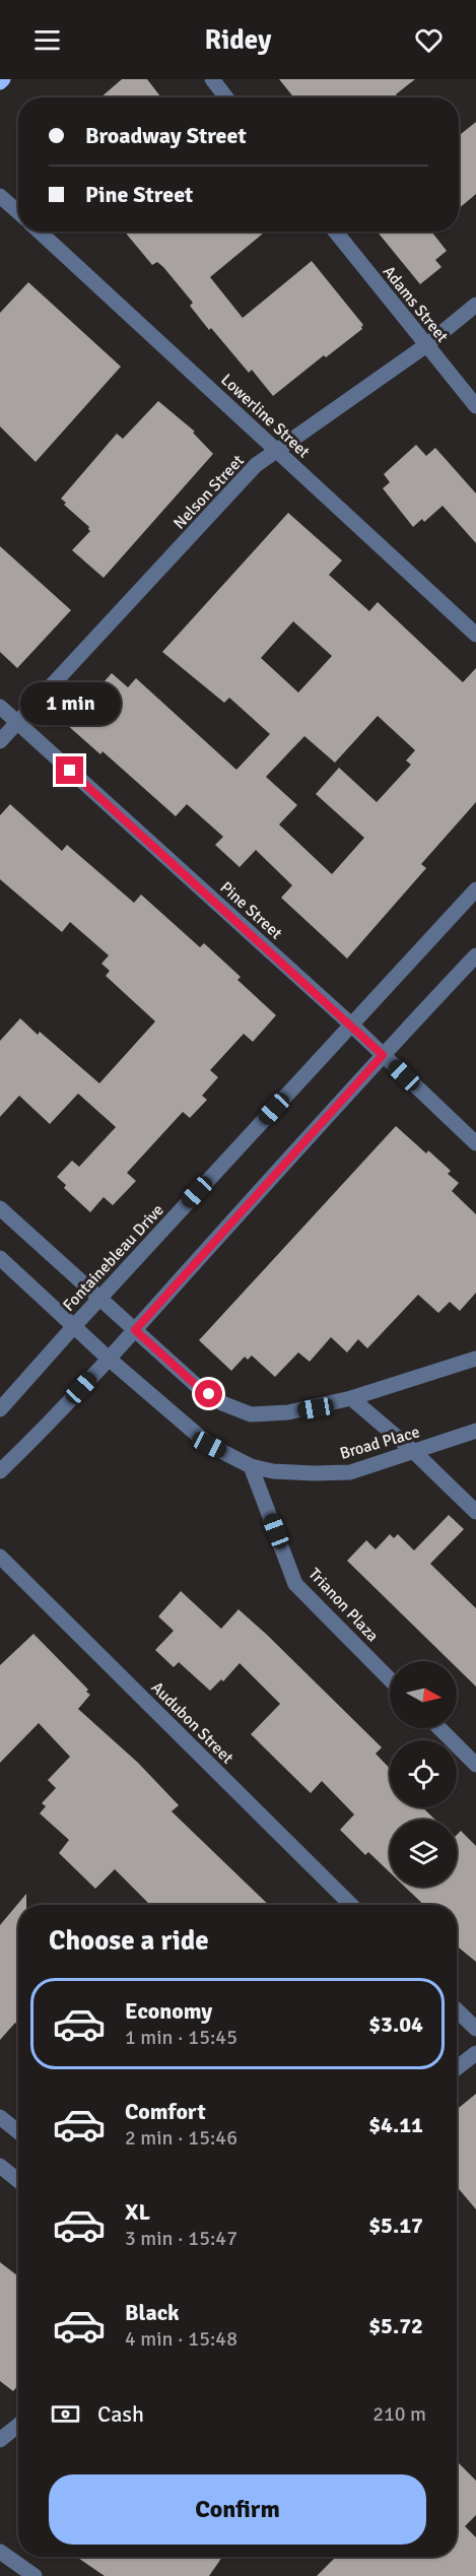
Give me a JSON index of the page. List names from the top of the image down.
{
  "streets": {
    "street": [
      "Adams Street",
      "Lowerline Street",
      "Nelson Street",
      "Pine Street",
      "Fontainebleau Drive",
      "Broad Place",
      "Trianon Plaza",
      "Audubon Street"
    ]
  },
  "crossings": [
    ["Adams Street", "Nelson Street"],
    ["Lowerline Street", "Nelson Street"],
    ["Nelson Street", "Pine Street"],
    ["Pine Street", "Fontainebleau Drive"],
    ["Fontainebleau Drive", "Broad Place"],
    ["Broad Place", "Trianon Plaza"]
  ],
  "north": "right",
  "page": {
    "header": "Ridey",
    "banner": ["Broadway Street", "Pine Street"],
    "bubble": "1 min",
    "heading": "Choose a ride",
    "list": [
      {
        "name": "Economy",
        "note": "1 min · 15:45",
        "value": "$3.04"
      },
      {
        "name": "Comfort",
        "note": "2 min · 15:46",
        "value": "$4.11"
      },
      {
        "name": "XL",
        "note": "3 min · 15:47",
        "value": "$5.17"
      },
      {
        "name": "Black",
        "note": "4 min · 15:48",
        "value": "$5.72"
      }
    ],
    "pay": ["Cash", "210 m"],
    "buttons": "Confirm"
  }
}
